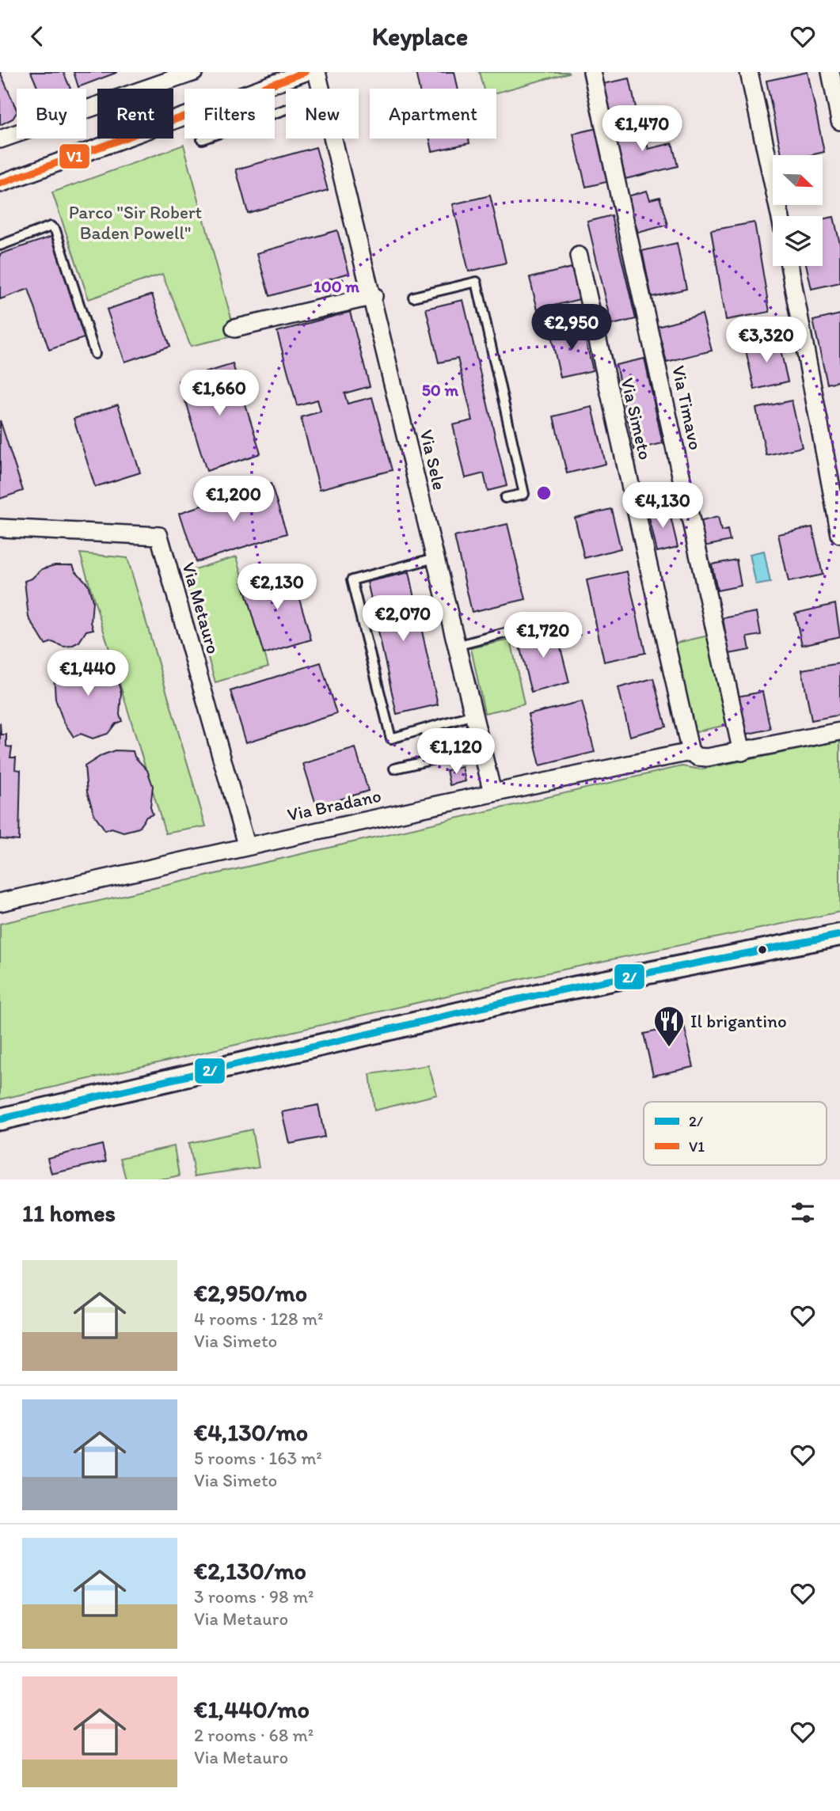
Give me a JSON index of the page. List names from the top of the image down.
{
  "streets": {
    "street": [
      "Via Timavo",
      "Via Simeto",
      "Via Sele",
      "Via Metauro",
      "Via Bradano"
    ]
  },
  "crossings": [
    ["Via Timavo", "Via Bradano"],
    ["Via Simeto", "Via Bradano"],
    ["Via Sele", "Via Bradano"],
    ["Via Metauro", "Via Bradano"]
  ],
  "parks": ["Parco \"Sir Robert Baden Powell\""],
  "places": {
    "restaurant": ["Il brigantino"]
  },
  "lines": ["transit line V1", "transit line 2/"],
  "legend": ["2/", "V1"],
  "north": "bottom right",
  "page": {
    "header": "Keyplace",
    "chip": [
      "Buy",
      "Rent",
      "Filters",
      "New",
      "Apartment"
    ],
    "price": [
      "€1,470",
      "€2,950",
      "€3,320",
      "€1,660",
      "€1,200",
      "€4,130",
      "€2,130",
      "€2,070",
      "€1,720",
      "€1,440",
      "€1,120"
    ],
    "heading": "11 homes",
    "list": [
      {
        "name": "€2,950/mo",
        "note": "4 rooms · 128 m² · Via Simeto"
      },
      {
        "name": "€4,130/mo",
        "note": "5 rooms · 163 m² · Via Simeto"
      },
      {
        "name": "€2,130/mo",
        "note": "3 rooms · 98 m² · Via Metauro"
      },
      {
        "name": "€1,440/mo",
        "note": "2 rooms · 68 m² · Via Metauro"
      }
    ]
  },
  "rings": ["100 m", "50 m"]
}
